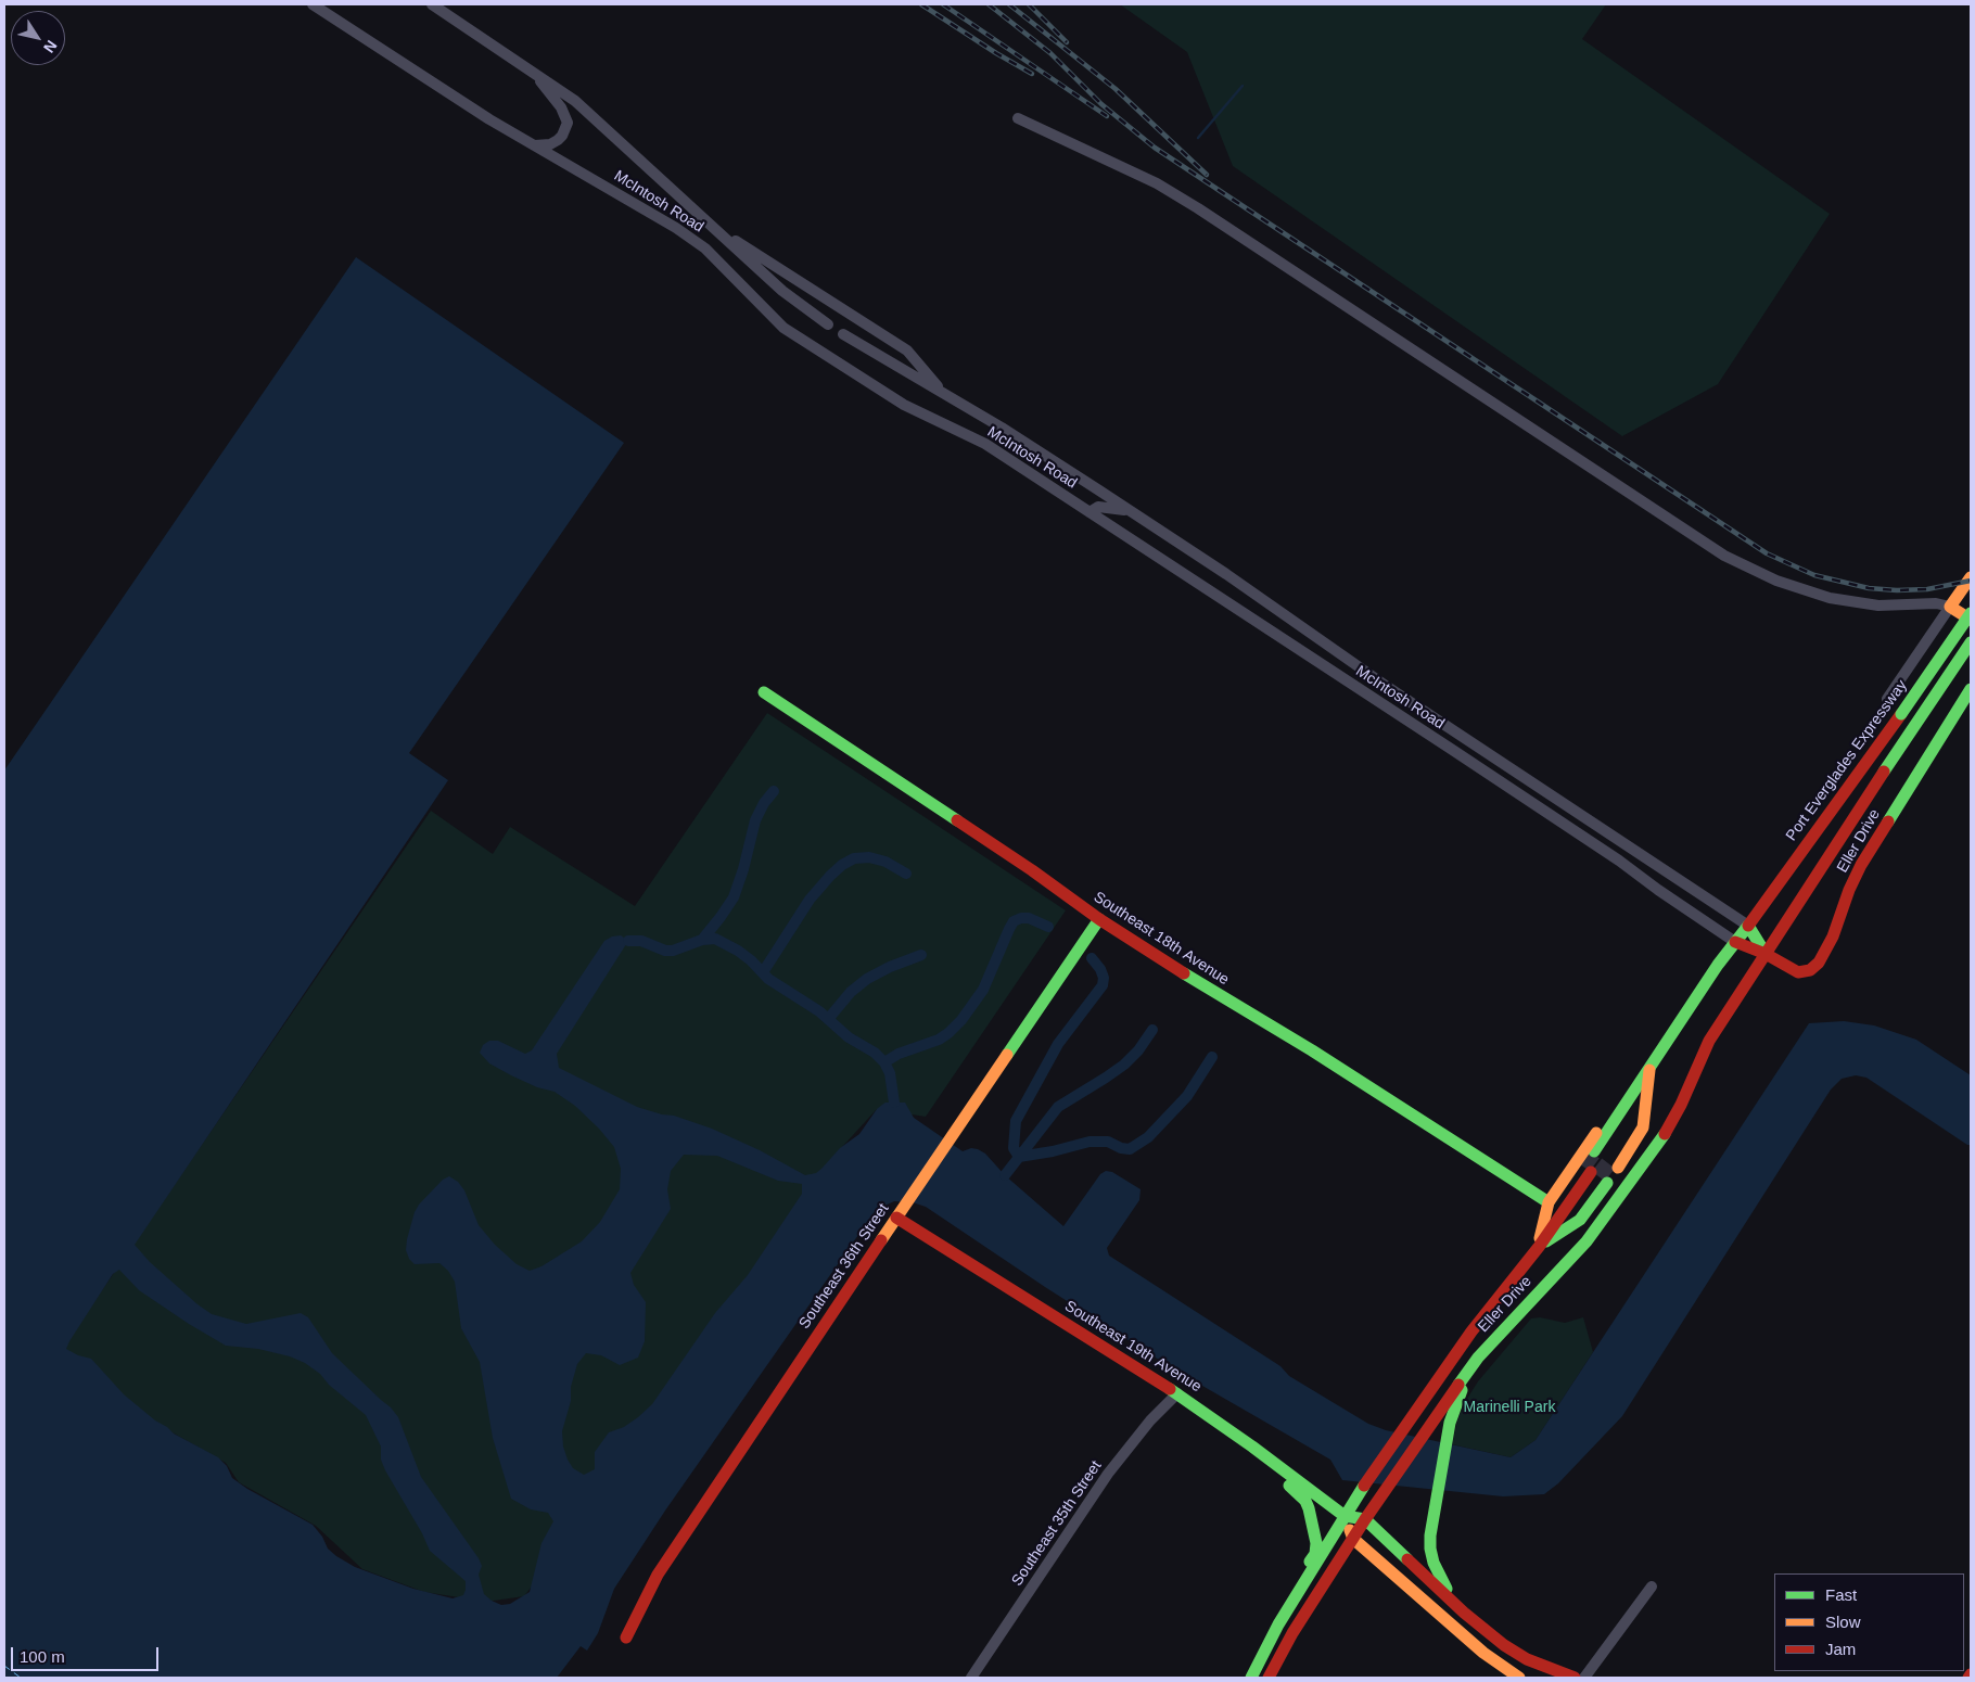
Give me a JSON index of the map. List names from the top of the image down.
{
  "streets": {
    "main road": [
      "Port Everglades Expressway",
      "Eller Drive",
      "Southeast 18th Avenue",
      "Southeast 36th Street",
      "Southeast 19th Avenue"
    ],
    "street": ["McIntosh Road", "Southeast 35th Street"]
  },
  "crossings": [
    ["McIntosh Road", "Port Everglades Expressway"],
    ["McIntosh Road", "Eller Drive"],
    ["Port Everglades Expressway", "Eller Drive"],
    ["Eller Drive", "Southeast 18th Avenue"],
    ["Eller Drive", "Southeast 19th Avenue"],
    ["Southeast 18th Avenue", "Southeast 36th Street"],
    ["Southeast 36th Street", "Southeast 19th Avenue"],
    ["Southeast 19th Avenue", "Southeast 35th Street"]
  ],
  "parks": ["Marinelli Park"],
  "legend": ["Fast", "Slow", "Jam"],
  "scale_bar": "100 m",
  "north": "bottom right"
}
